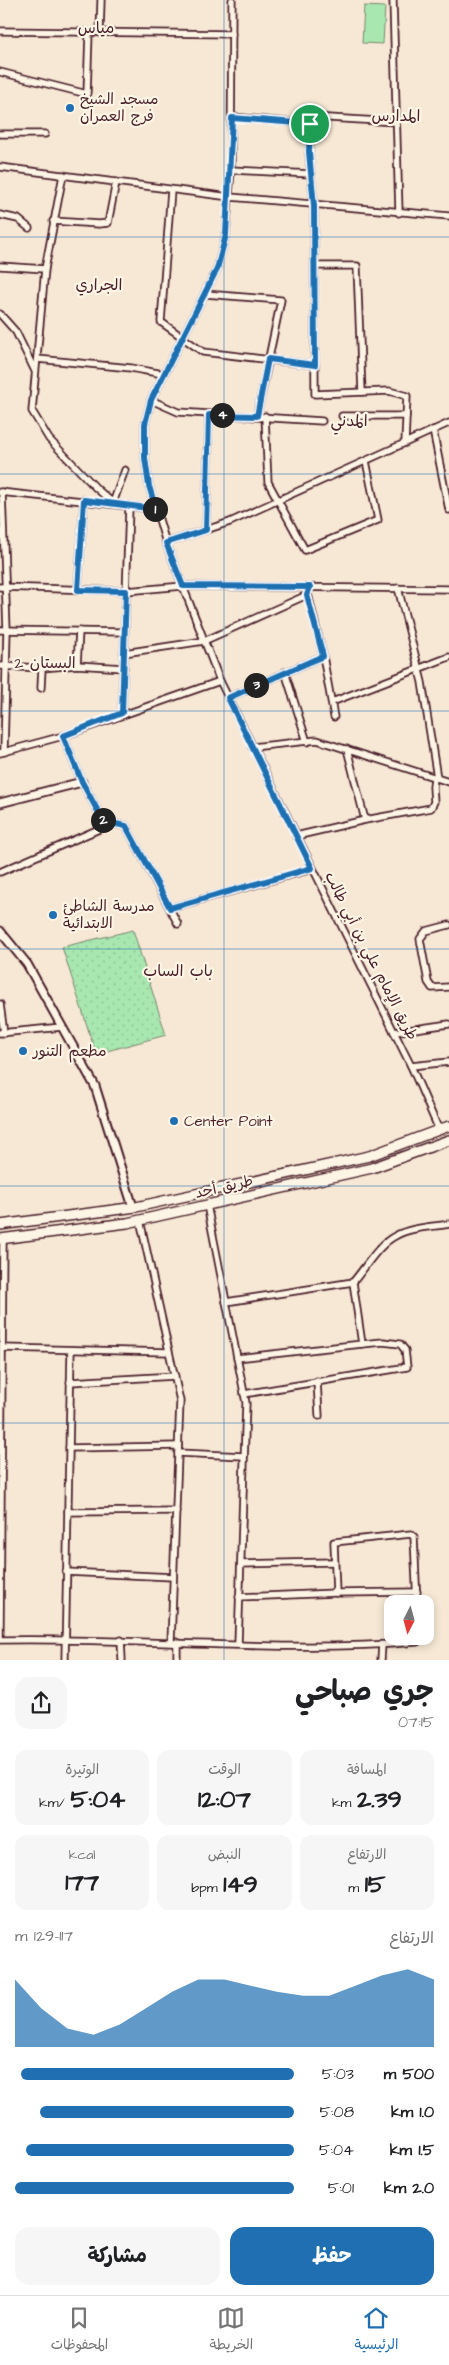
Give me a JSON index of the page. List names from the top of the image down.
{
  "streets": {
    "main road": ["طريق أحد"],
    "street": ["طريق الإمام علي بن أبي طالب"]
  },
  "crossings": [
    ["طريق الإمام علي بن أبي طالب", "طريق أحد"]
  ],
  "districts": [
    "مياس",
    "المدارس",
    "الجراري",
    "المدني",
    "البستان 2",
    "باب الساب"
  ],
  "places": [
    "مسجد الشيخ فرج العمران",
    "مدرسة الشاطئ الابتدائية",
    "مطعم التنور",
    "Center Point"
  ],
  "north": "bottom",
  "page": {
    "pins": [
      "4",
      "1",
      "3",
      "2"
    ],
    "heading": ["جري صباحي", "07:15"],
    "stats": [
      ["المسافة", "2.39 km"],
      ["الوقت", "12:07"],
      ["الوتيرة", "5:04 /km"],
      ["الارتفاع", "15 m"],
      ["النبض", "149 bpm"],
      ["kcal", "177"]
    ],
    "chart": ["الارتفاع", "117–129 m"],
    "list": [
      {
        "name": "500 m",
        "note": "5:03"
      },
      {
        "name": "1.0 km",
        "note": "5:08"
      },
      {
        "name": "1.5 km",
        "note": "5:04"
      },
      {
        "name": "2.0 km",
        "note": "5:01"
      }
    ],
    "buttons": ["حفظ", "مشاركة"],
    "tabs": ["الرئيسية", "الخريطة", "المحفوظات"]
  }
}
